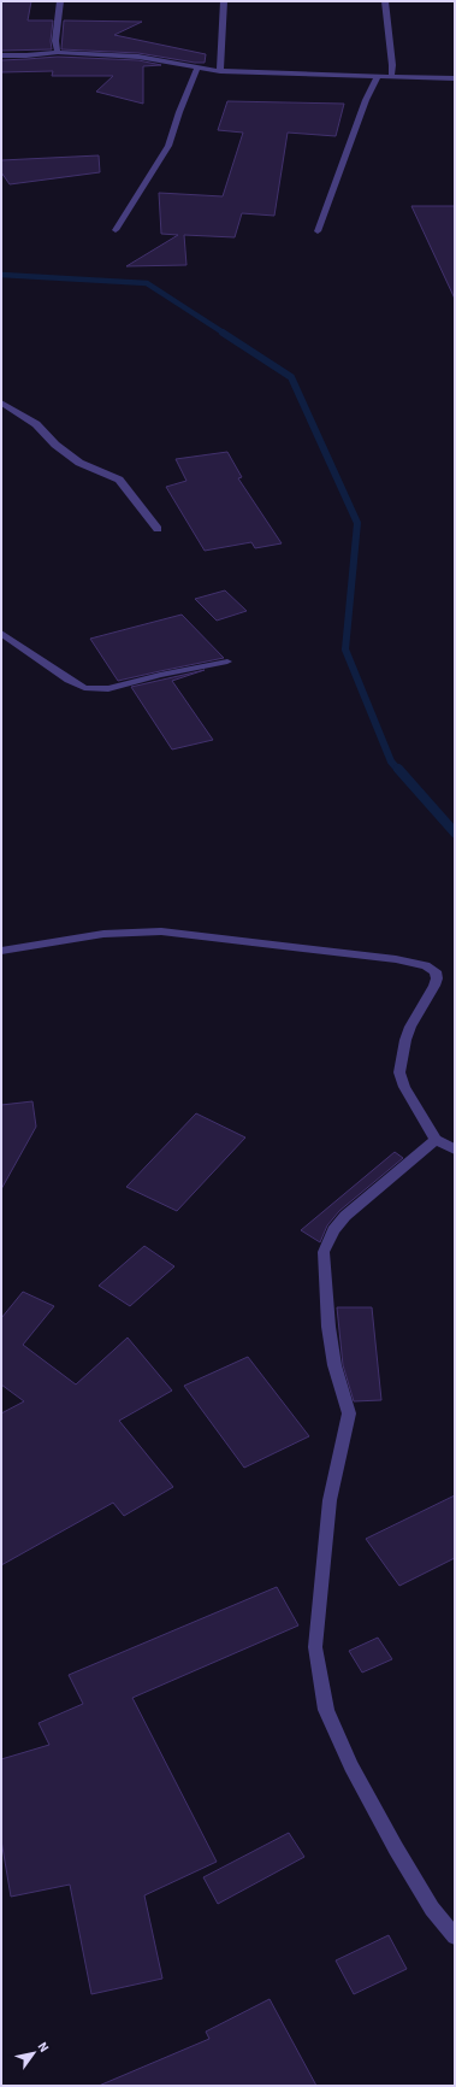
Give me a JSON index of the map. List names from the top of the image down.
{
  "north": "top right"
}
